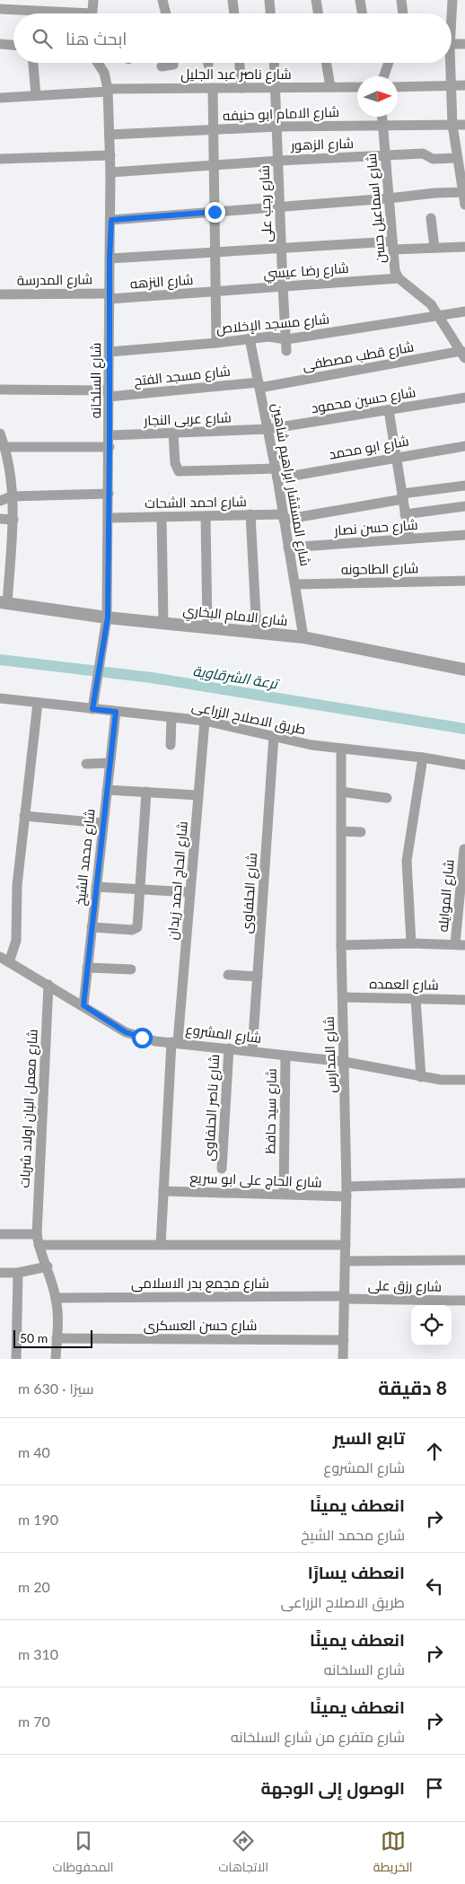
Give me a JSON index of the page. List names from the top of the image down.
{
  "streets": {
    "street": [
      "شارع ناصر عبد الجليل",
      "شارع الامام ابو حنيفه",
      "شارع الزهور",
      "شارع رجب على",
      "شارع اسماعيل حسن",
      "شارع رضا عيسي",
      "شارع المدرسة",
      "شارع النزهه",
      "شارع مسجد الإخلاص",
      "شارع قطب مصطفى",
      "شارع مسجد الفتح",
      "شارع السلخانه",
      "شارع حسين محمود",
      "شارع عربى النجار",
      "شارع ابو محمد",
      "شارع المستشار ابراهيم شاهين",
      "شارع احمد الشحات",
      "شارع حسن نصار",
      "شارع الطاحونه",
      "شارع الامام البخاري",
      "طريق الاصلاح الزراعى",
      "شارع محمد الشيخ",
      "شارع الحاج احمد زيدان",
      "شارع الحلفاوى",
      "شارع الموايله",
      "شارع العمده",
      "شارع المشروع",
      "شارع المدارس",
      "شارع ناصر الحلفاوى",
      "شارع معمل البان اولاد شربات",
      "شارع سيد حافظ",
      "شارع الحاج على ابو سريع",
      "شارع مجمع بدر الاسلامى",
      "شارع رزق على",
      "شارع حسن العسكرى"
    ]
  },
  "crossings": [
    ["شارع ناصر عبد الجليل", "شارع رجب على"],
    ["شارع ناصر عبد الجليل", "شارع السلخانه"],
    ["شارع الامام ابو حنيفه", "شارع رجب على"],
    ["شارع الامام ابو حنيفه", "شارع اسماعيل حسن"],
    ["شارع الامام ابو حنيفه", "شارع السلخانه"],
    ["شارع الزهور", "شارع رجب على"],
    ["شارع الزهور", "شارع اسماعيل حسن"],
    ["شارع الزهور", "شارع السلخانه"],
    ["شارع رجب على", "شارع رضا عيسي"],
    ["شارع رجب على", "شارع مسجد الإخلاص"],
    ["شارع اسماعيل حسن", "شارع رضا عيسي"],
    ["شارع اسماعيل حسن", "شارع مسجد الإخلاص"],
    ["شارع اسماعيل حسن", "شارع قطب مصطفى"],
    ["شارع رضا عيسي", "شارع النزهه"],
    ["شارع المدرسة", "شارع النزهه"],
    ["شارع المدرسة", "شارع السلخانه"],
    ["شارع النزهه", "شارع السلخانه"],
    ["شارع مسجد الإخلاص", "شارع السلخانه"],
    ["شارع مسجد الإخلاص", "شارع المستشار ابراهيم شاهين"],
    ["شارع قطب مصطفى", "شارع مسجد الفتح"],
    ["شارع قطب مصطفى", "شارع المستشار ابراهيم شاهين"],
    ["شارع مسجد الفتح", "شارع السلخانه"],
    ["شارع مسجد الفتح", "شارع المستشار ابراهيم شاهين"],
    ["شارع السلخانه", "شارع عربى النجار"],
    ["شارع السلخانه", "شارع احمد الشحات"],
    ["شارع السلخانه", "شارع الامام البخاري"],
    ["شارع السلخانه", "طريق الاصلاح الزراعى"],
    ["شارع حسين محمود", "شارع عربى النجار"],
    ["شارع حسين محمود", "شارع المستشار ابراهيم شاهين"],
    ["شارع عربى النجار", "شارع ابو محمد"],
    ["شارع عربى النجار", "شارع المستشار ابراهيم شاهين"],
    ["شارع ابو محمد", "شارع المستشار ابراهيم شاهين"],
    ["شارع المستشار ابراهيم شاهين", "شارع احمد الشحات"],
    ["شارع المستشار ابراهيم شاهين", "شارع حسن نصار"],
    ["شارع المستشار ابراهيم شاهين", "شارع الطاحونه"],
    ["شارع المستشار ابراهيم شاهين", "شارع الامام البخاري"],
    ["طريق الاصلاح الزراعى", "شارع محمد الشيخ"],
    ["طريق الاصلاح الزراعى", "شارع الحاج احمد زيدان"],
    ["طريق الاصلاح الزراعى", "شارع الحلفاوى"],
    ["طريق الاصلاح الزراعى", "شارع المدارس"],
    ["شارع محمد الشيخ", "شارع المشروع"],
    ["شارع الحاج احمد زيدان", "شارع المشروع"],
    ["شارع الحاج احمد زيدان", "شارع الحاج على ابو سريع"],
    ["شارع الحلفاوى", "شارع المشروع"],
    ["شارع العمده", "شارع المدارس"],
    ["شارع المشروع", "شارع المدارس"],
    ["شارع المشروع", "شارع ناصر الحلفاوى"],
    ["شارع المشروع", "شارع معمل البان اولاد شربات"],
    ["شارع المشروع", "شارع سيد حافظ"],
    ["شارع المدارس", "شارع الحاج على ابو سريع"],
    ["شارع المدارس", "شارع مجمع بدر الاسلامى"],
    ["شارع المدارس", "شارع رزق على"],
    ["شارع المدارس", "شارع حسن العسكرى"],
    ["شارع معمل البان اولاد شربات", "شارع مجمع بدر الاسلامى"],
    ["شارع معمل البان اولاد شربات", "شارع حسن العسكرى"],
    ["شارع سيد حافظ", "شارع الحاج على ابو سريع"],
    ["شارع مجمع بدر الاسلامى", "شارع رزق على"]
  ],
  "water": ["ترعة الشرقاوية"],
  "scale_bar": "50 m",
  "north": "right",
  "page": {
    "search": "ابحث هنا",
    "scale": "50 m",
    "heading": ["8 دقيقة", "سيرًا · 630 m"],
    "list": [
      ["تابع السير", "شارع المشروع", "40 m"],
      ["انعطف يمينًا", "شارع محمد الشيخ", "190 m"],
      ["انعطف يسارًا", "طريق الاصلاح الزراعى", "20 m"],
      ["انعطف يمينًا", "شارع السلخانه", "310 m"],
      ["انعطف يمينًا", "شارع متفرع من شارع السلخانه", "70 m"],
      "الوصول إلى الوجهة"
    ],
    "nav": ["الخريطة", "الاتجاهات", "المحفوظات"]
  }
}
